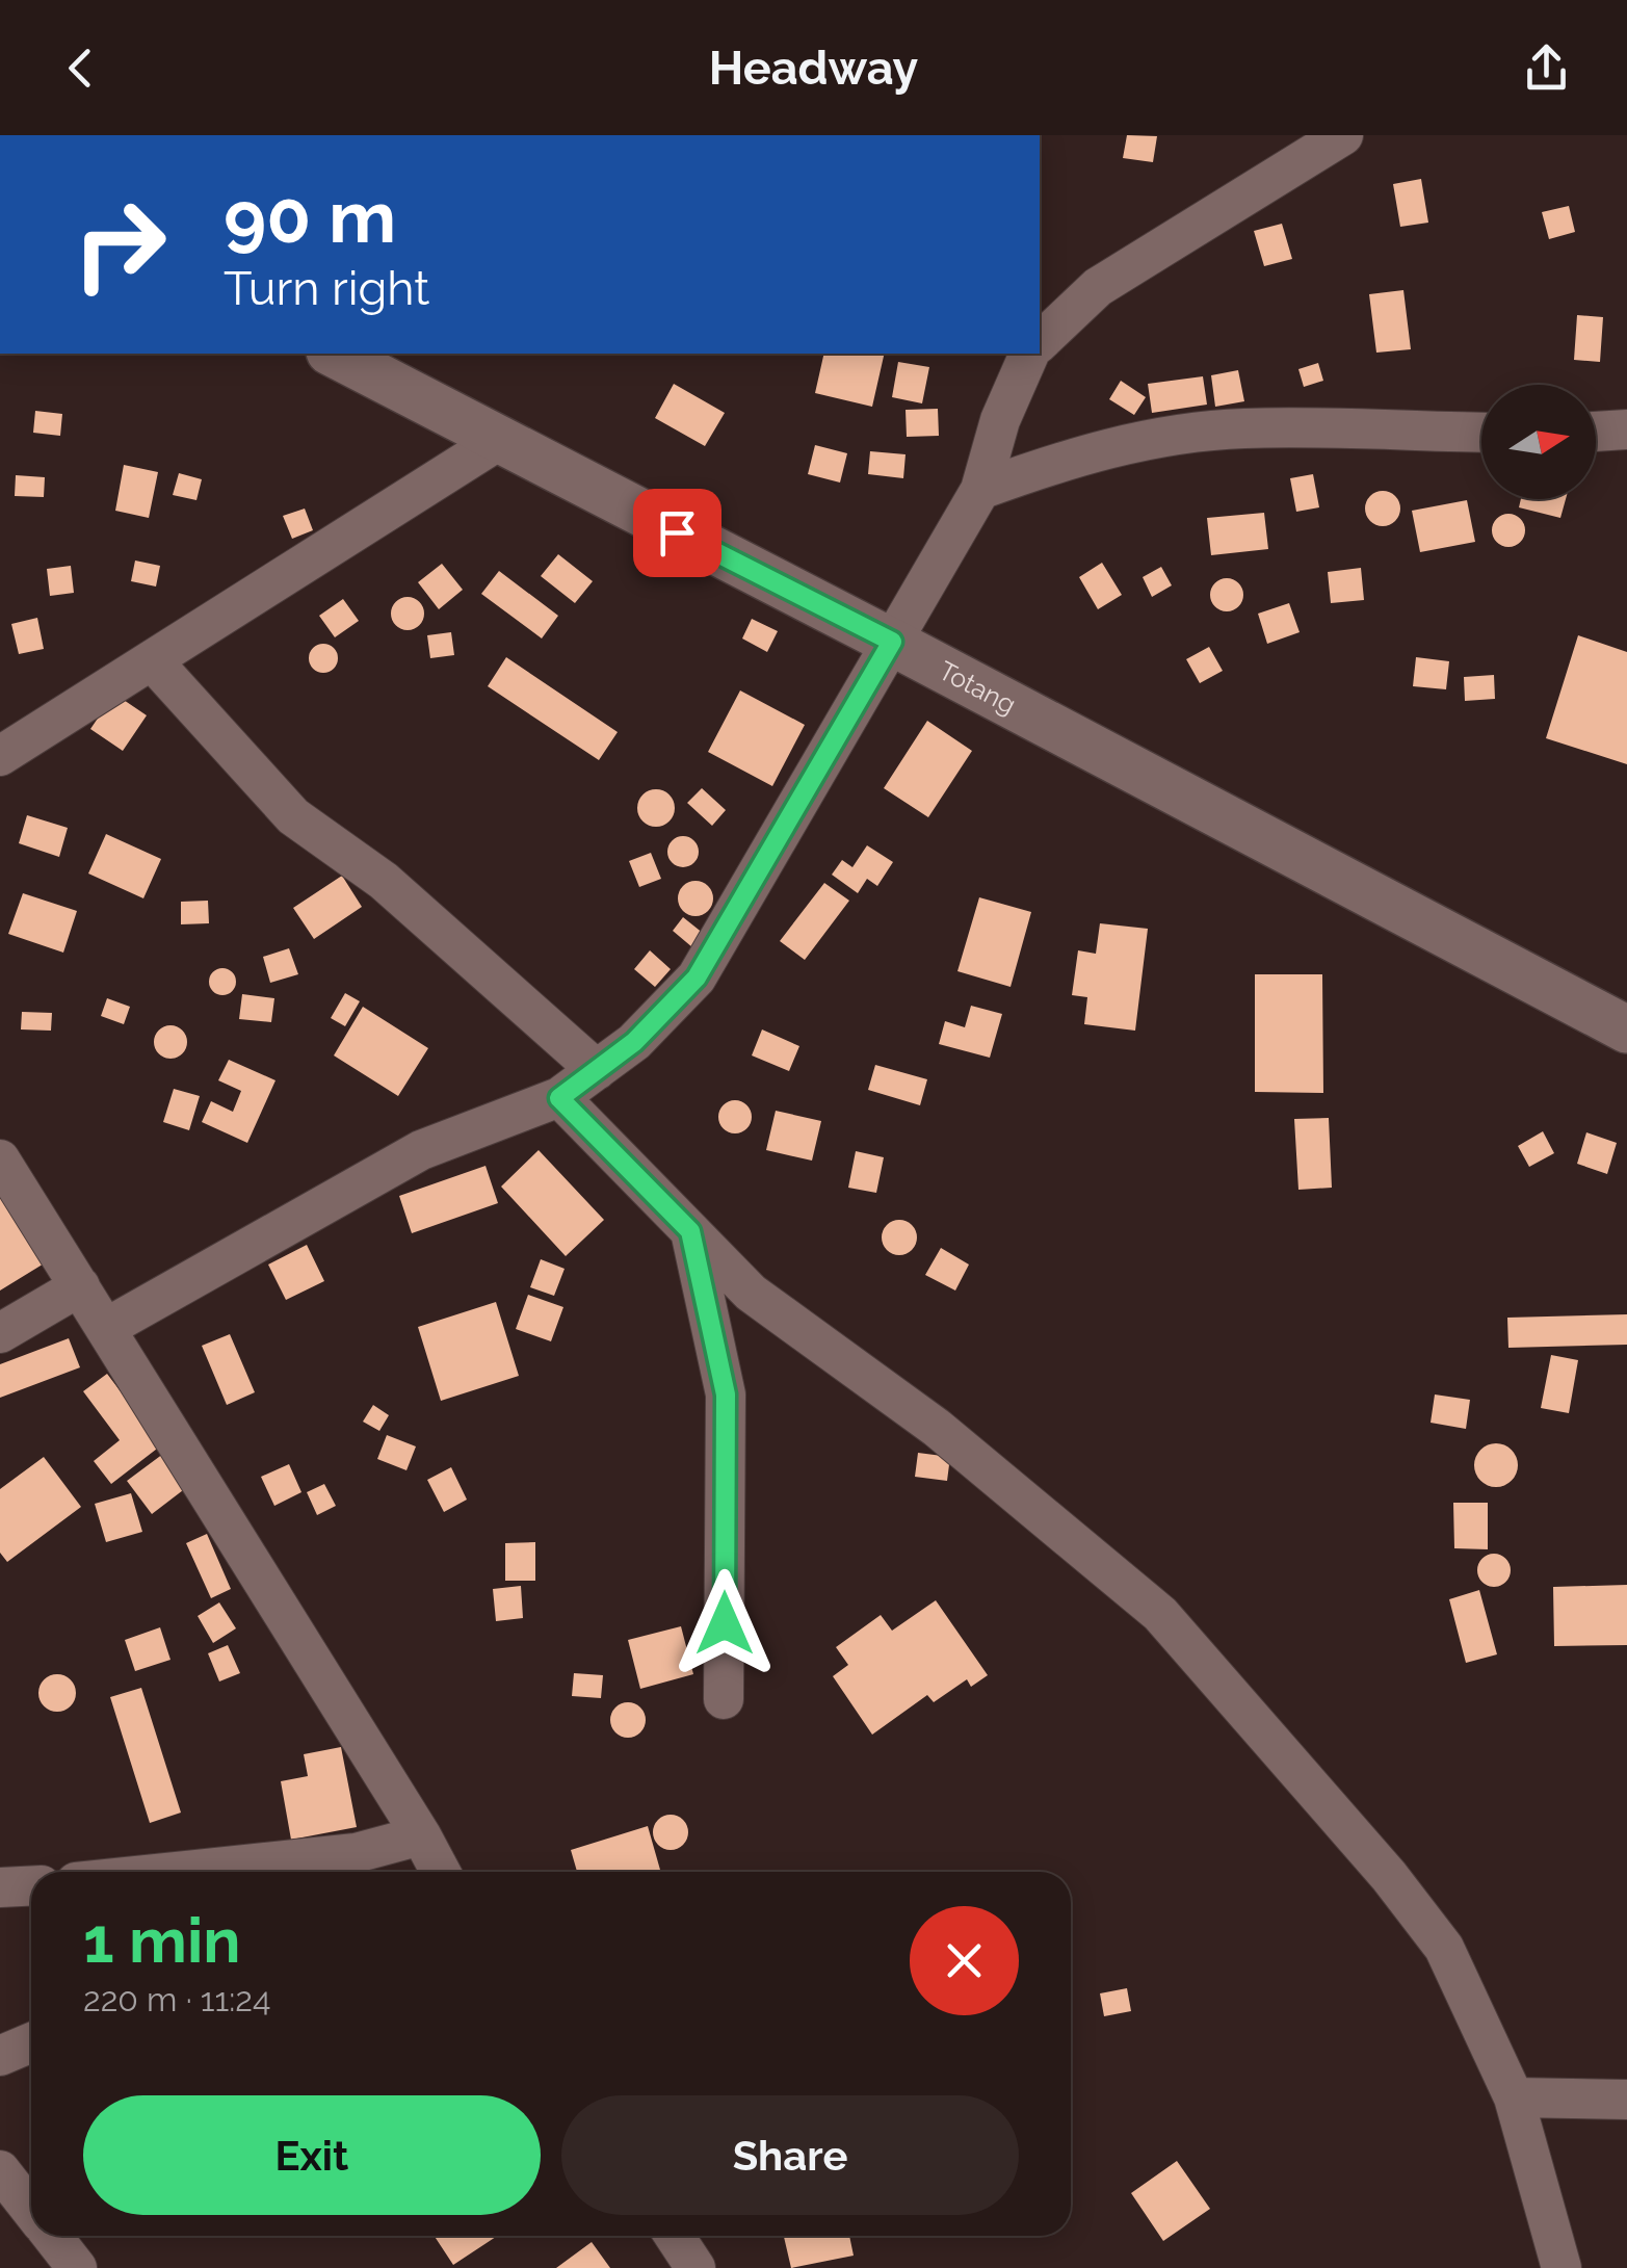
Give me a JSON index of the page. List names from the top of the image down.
{
  "streets": {
    "street": ["Totang"]
  },
  "north": "right",
  "page": {
    "header": "Headway",
    "turn": ["90 m", "Turn right"],
    "heading": ["1 min", "220 m · 11:24"],
    "buttons": ["Exit", "Share"]
  }
}
